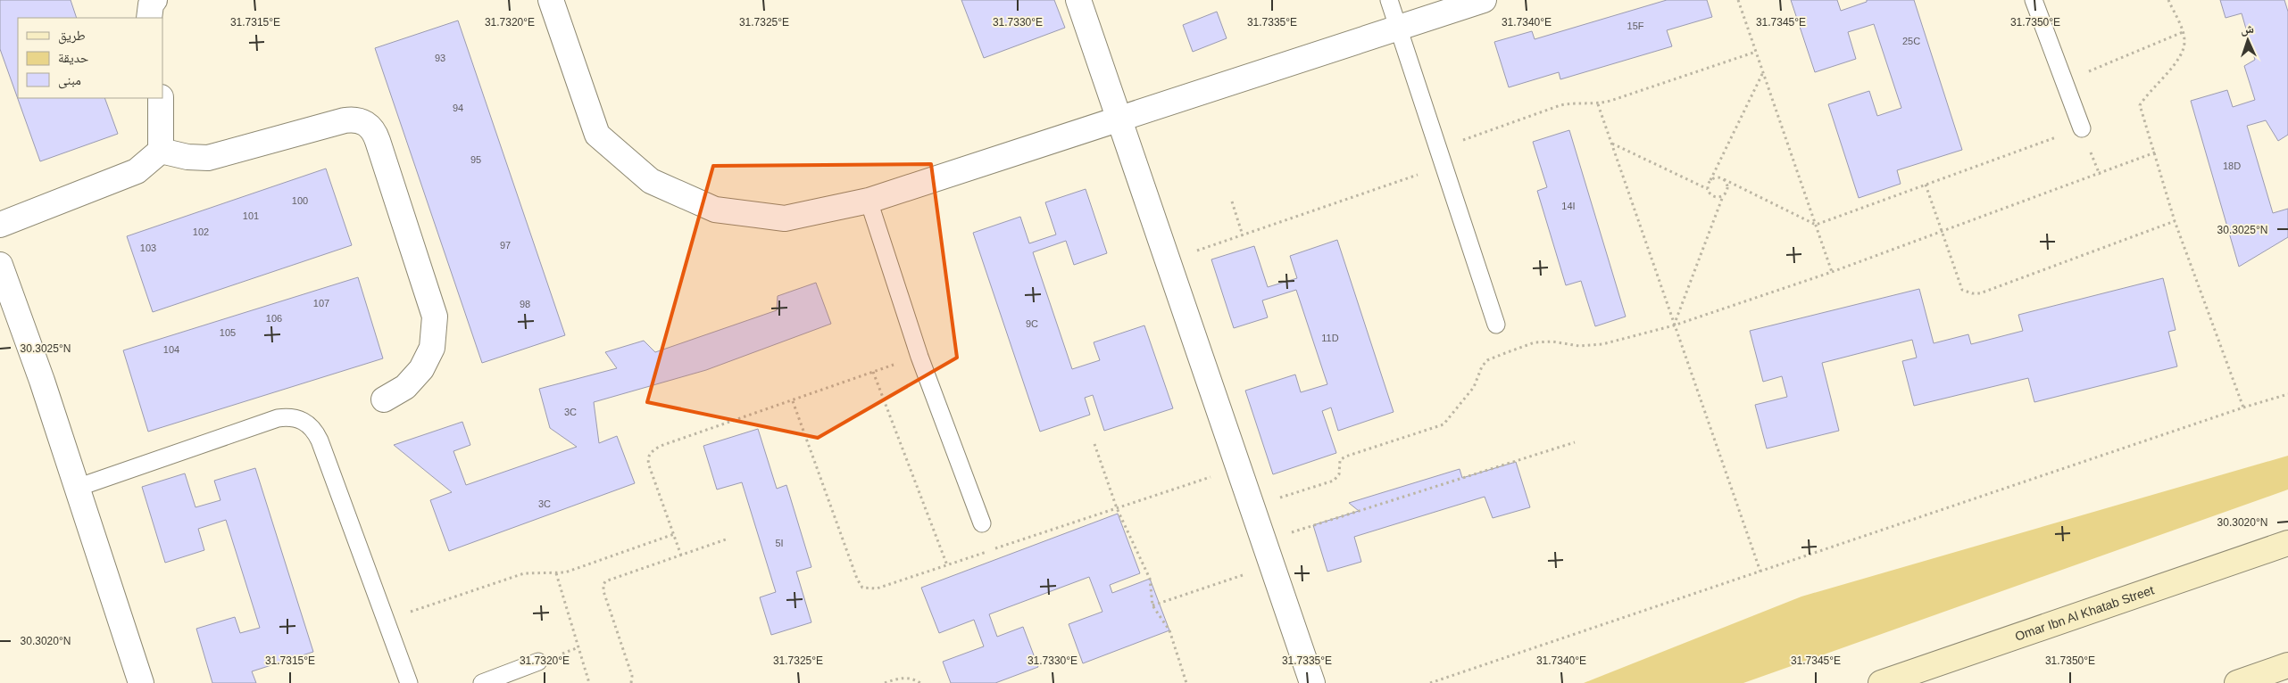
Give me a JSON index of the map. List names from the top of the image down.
{
  "streets": {
    "street": ["Omar Ibn Al Khatab Street"]
  },
  "house_numbers": [
    "15F",
    "25C",
    "93",
    "94",
    "95",
    "18D",
    "100",
    "14I",
    "101",
    "102",
    "97",
    "103",
    "107",
    "98",
    "106",
    "9C",
    "105",
    "11D",
    "104",
    "3C",
    "3C",
    "5I"
  ],
  "legend": ["طريق", "حديقة", "مبنى"],
  "north": "top",
  "coordinates": [
    "31.7315°E",
    "31.7320°E",
    "31.7325°E",
    "31.7330°E",
    "31.7335°E",
    "31.7340°E",
    "31.7345°E",
    "31.7350°E",
    "30.3025°N",
    "30.3020°N"
  ]
}
